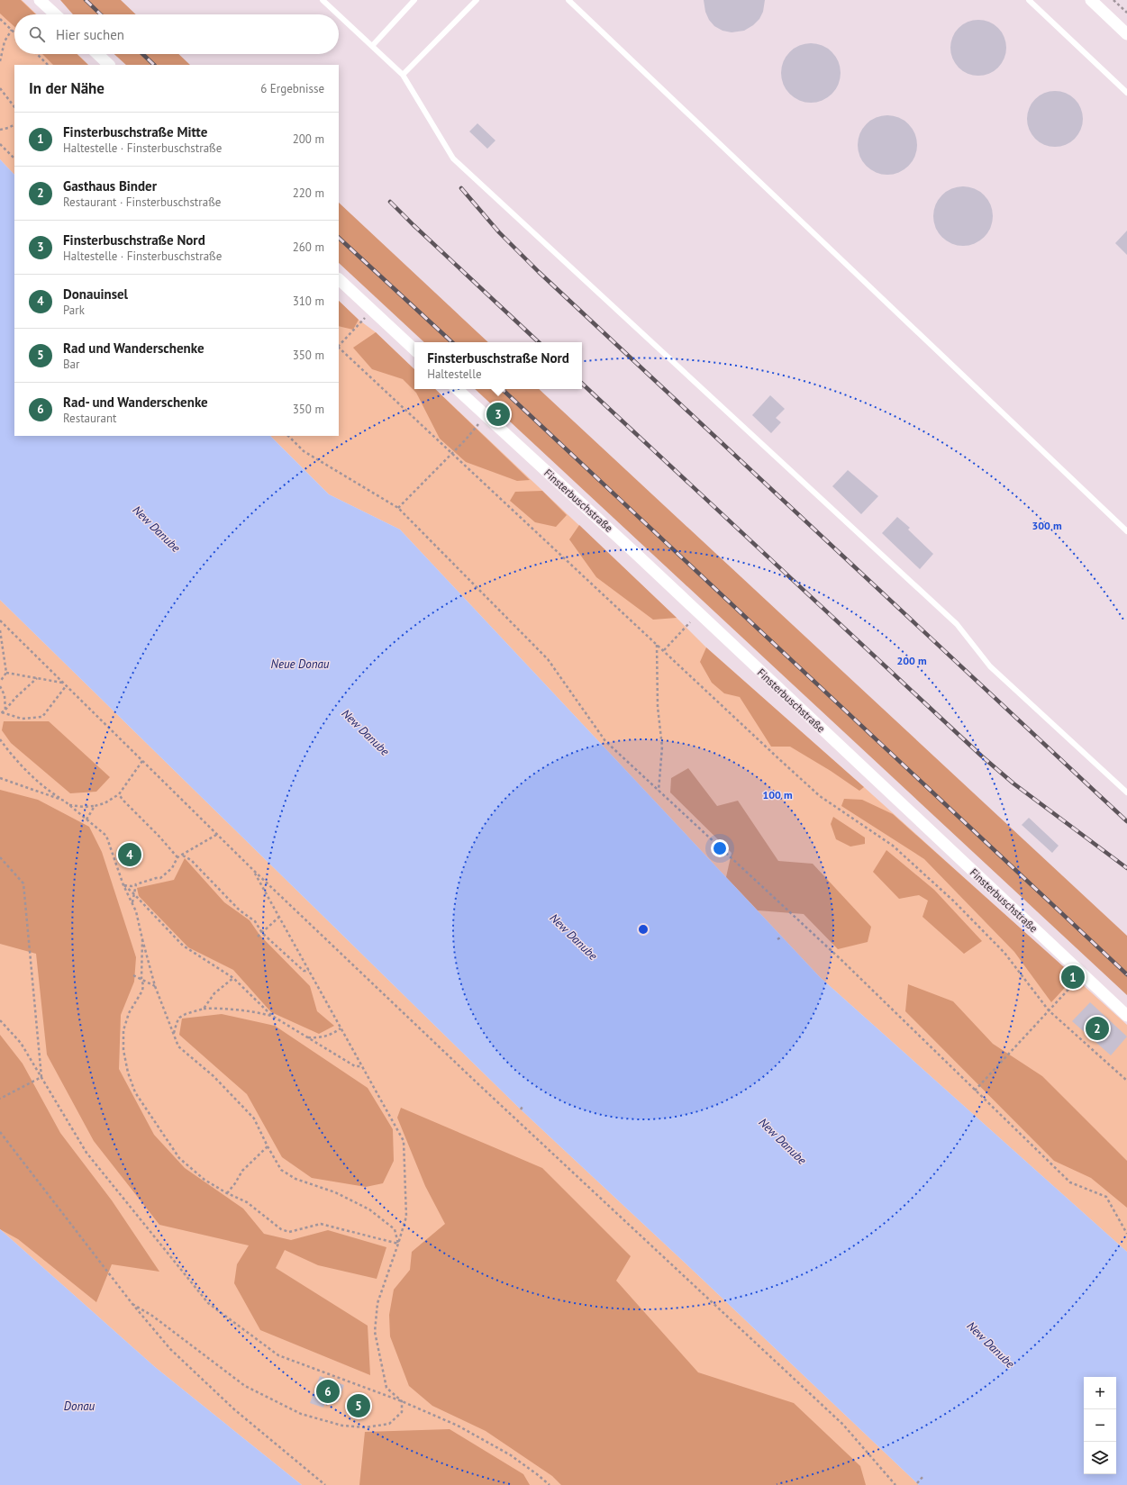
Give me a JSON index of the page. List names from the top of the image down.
{
  "streets": {
    "street": ["Finsterbuschstraße"]
  },
  "water": ["New Danube", "Neue Donau", "Donau"],
  "page": {
    "search": "Hier suchen",
    "heading": ["In der Nähe", "6 Ergebnisse"],
    "list": [
      {
        "mark": "1",
        "name": "Finsterbuschstraße Mitte",
        "note": "Haltestelle · Finsterbuschstraße",
        "value": "200 m"
      },
      {
        "mark": "2",
        "name": "Gasthaus Binder",
        "note": "Restaurant · Finsterbuschstraße",
        "value": "220 m"
      },
      {
        "mark": "3",
        "name": "Finsterbuschstraße Nord",
        "note": "Haltestelle · Finsterbuschstraße",
        "value": "260 m"
      },
      {
        "mark": "4",
        "name": "Donauinsel",
        "note": "Park",
        "value": "310 m"
      },
      {
        "mark": "5",
        "name": "Rad und Wanderschenke",
        "note": "Bar",
        "value": "350 m"
      },
      {
        "mark": "6",
        "name": "Rad- und Wanderschenke",
        "note": "Restaurant",
        "value": "350 m"
      }
    ],
    "popup": ["Finsterbuschstraße Nord", "Haltestelle"],
    "pins": [
      "3",
      "4",
      "1",
      "2",
      "6",
      "5"
    ],
    "map_buttons": ["+", "−"]
  },
  "rings": ["300 m", "200 m", "100 m"]
}
